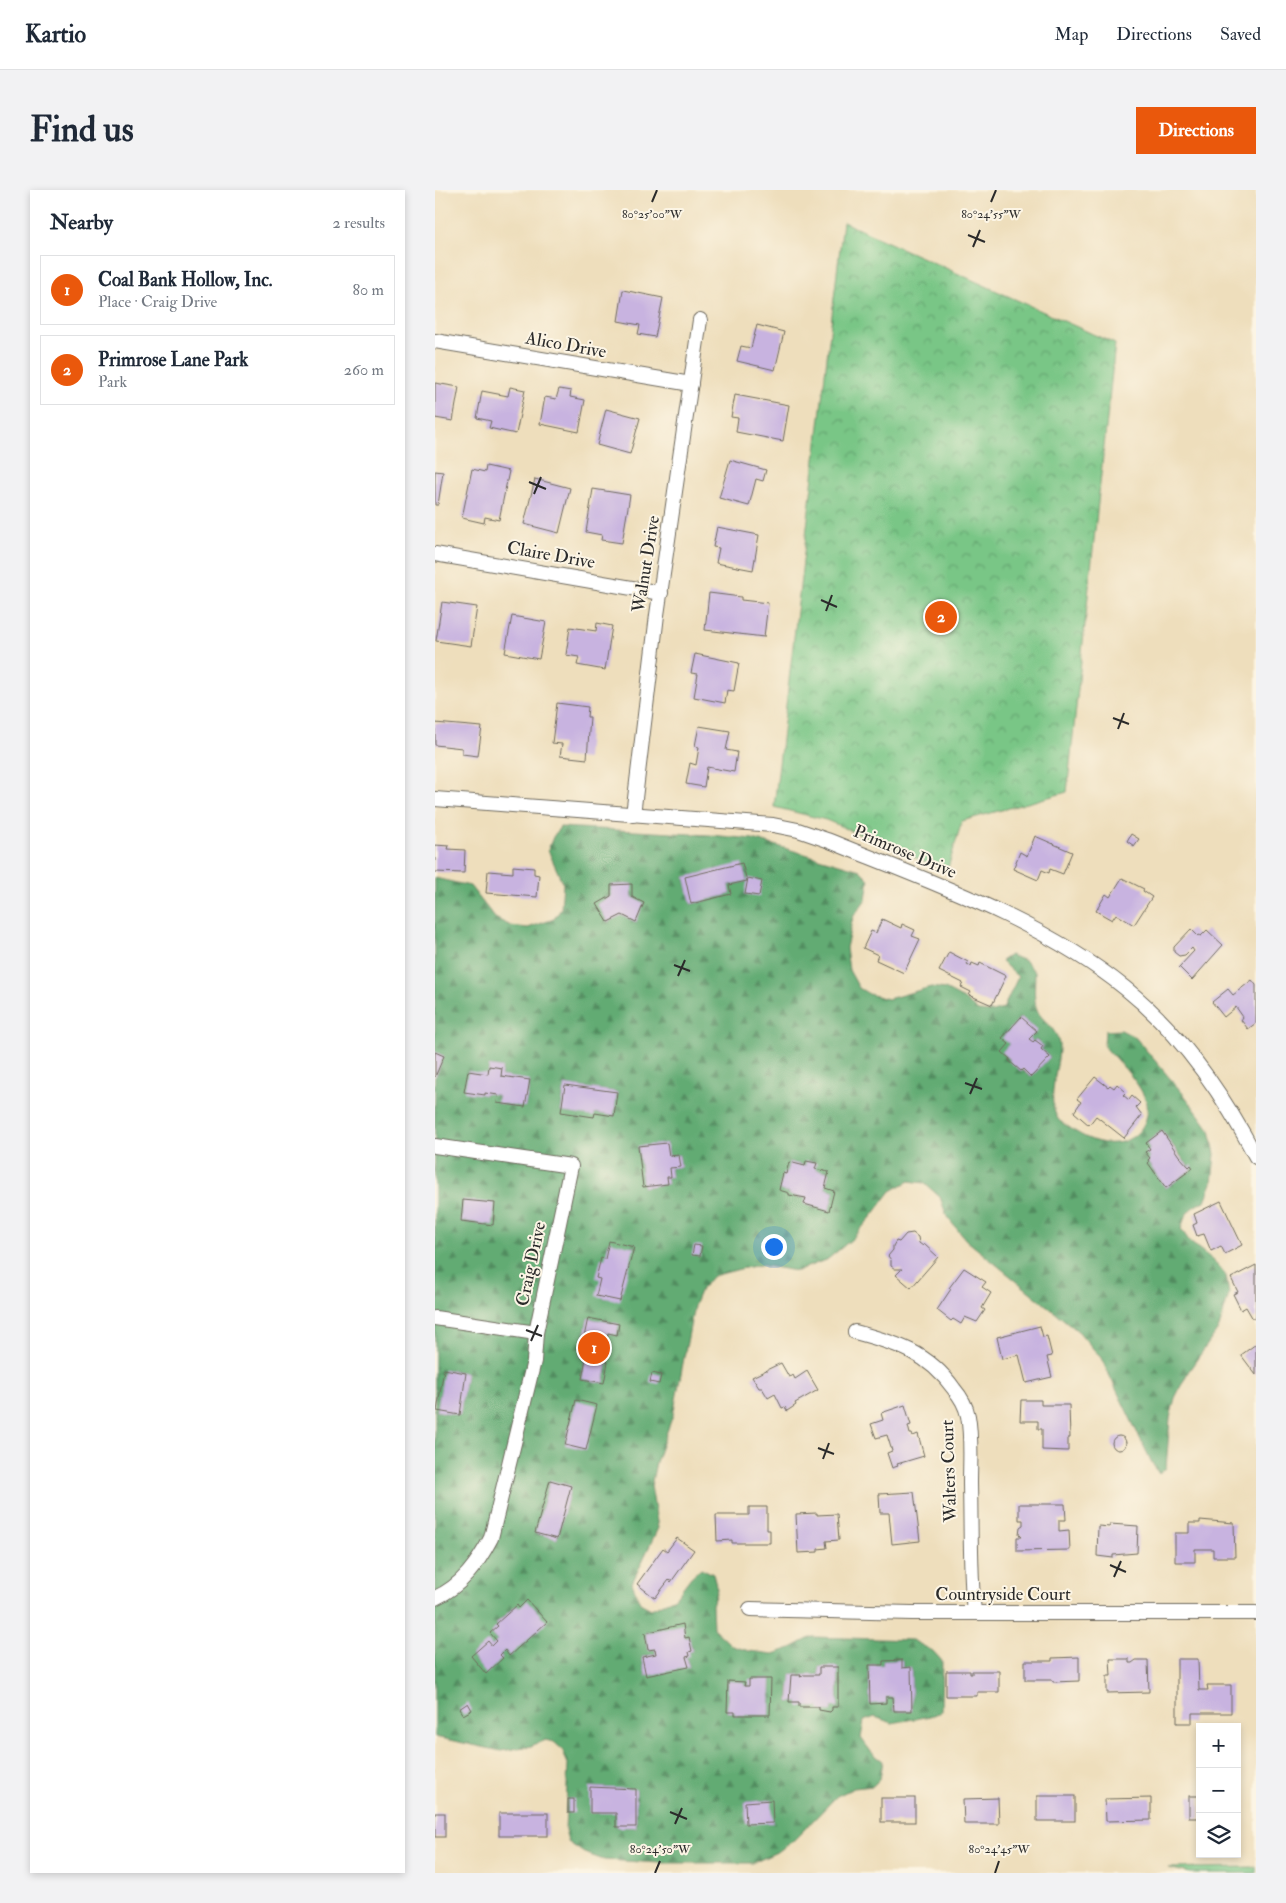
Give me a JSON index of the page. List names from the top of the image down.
{
  "streets": {
    "street": [
      "Alico Drive",
      "Claire Drive",
      "Walnut Drive",
      "Primrose Drive",
      "Craig Drive",
      "Walters Court",
      "Countryside Court"
    ]
  },
  "crossings": [
    ["Alico Drive", "Walnut Drive"],
    ["Claire Drive", "Walnut Drive"],
    ["Walnut Drive", "Primrose Drive"],
    ["Walters Court", "Countryside Court"]
  ],
  "page": {
    "header": "Kartio",
    "nav": ["Map", "Directions", "Saved"],
    "buttons": "Directions",
    "title": "Find us",
    "heading": ["Nearby", "2 results"],
    "list": [
      {
        "mark": "1",
        "name": "Coal Bank Hollow, Inc.",
        "note": "Place · Craig Drive",
        "value": "80 m"
      },
      {
        "mark": "2",
        "name": "Primrose Lane Park",
        "note": "Park",
        "value": "260 m"
      }
    ],
    "pins": ["2", "1"],
    "map_buttons": ["+", "−"]
  },
  "coordinates": [
    "80°24'55\"W",
    "80°25'00\"W",
    "80°24'50\"W",
    "80°24'45\"W"
  ]
}
